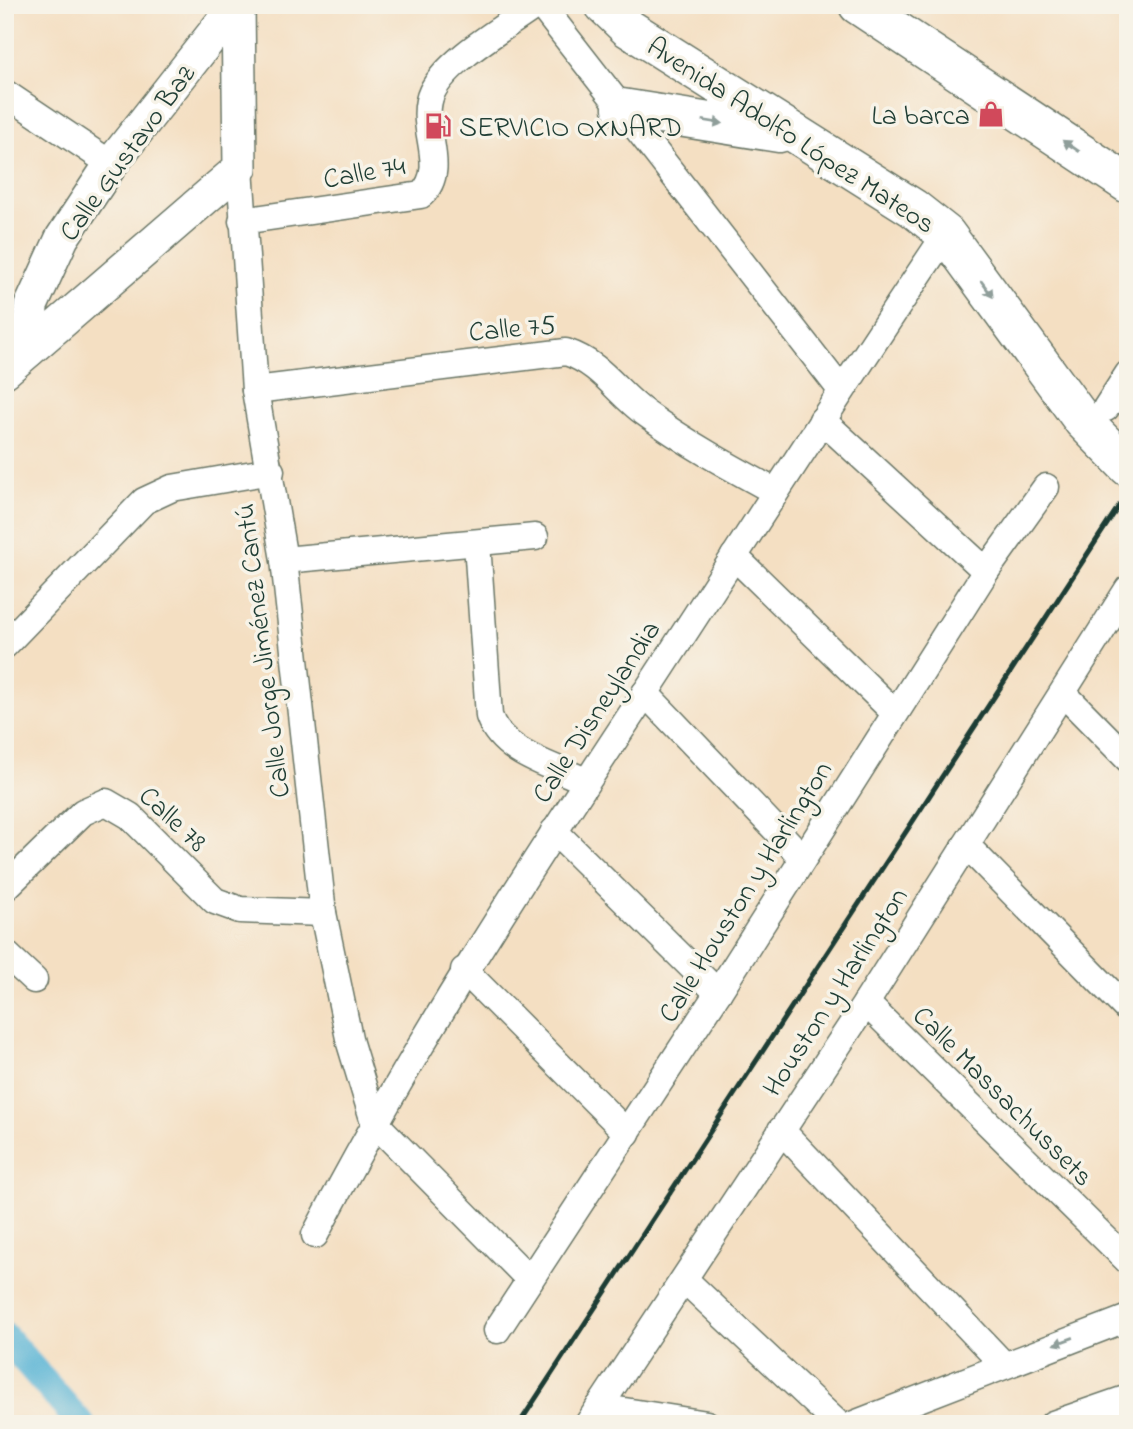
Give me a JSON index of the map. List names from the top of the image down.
{
  "streets": {
    "main road": ["Avenida Adolfo López Mateos"],
    "street": [
      "Calle Gustavo Baz",
      "Calle 74",
      "Calle 75",
      "Calle Jorge Jiménez Cantú",
      "Calle Disneylandia",
      "Calle 78",
      "Calle Houston y Harlington",
      "Houston y Harlington",
      "Calle Massachussets"
    ]
  },
  "crossings": [
    ["Avenida Adolfo López Mateos", "Calle Disneylandia"],
    ["Calle Gustavo Baz", "Calle Jorge Jiménez Cantú"],
    ["Calle 74", "Calle Jorge Jiménez Cantú"],
    ["Calle 75", "Calle Jorge Jiménez Cantú"],
    ["Calle 75", "Calle Disneylandia"],
    ["Calle Jorge Jiménez Cantú", "Calle Disneylandia"],
    ["Calle Jorge Jiménez Cantú", "Calle 78"],
    ["Houston y Harlington", "Calle Massachussets"]
  ],
  "one_way": ["Avenida Adolfo López Mateos"],
  "places": {
    "shop": ["La barca"],
    "fuel station": ["SERVICIO OXNARD"]
  }
}
